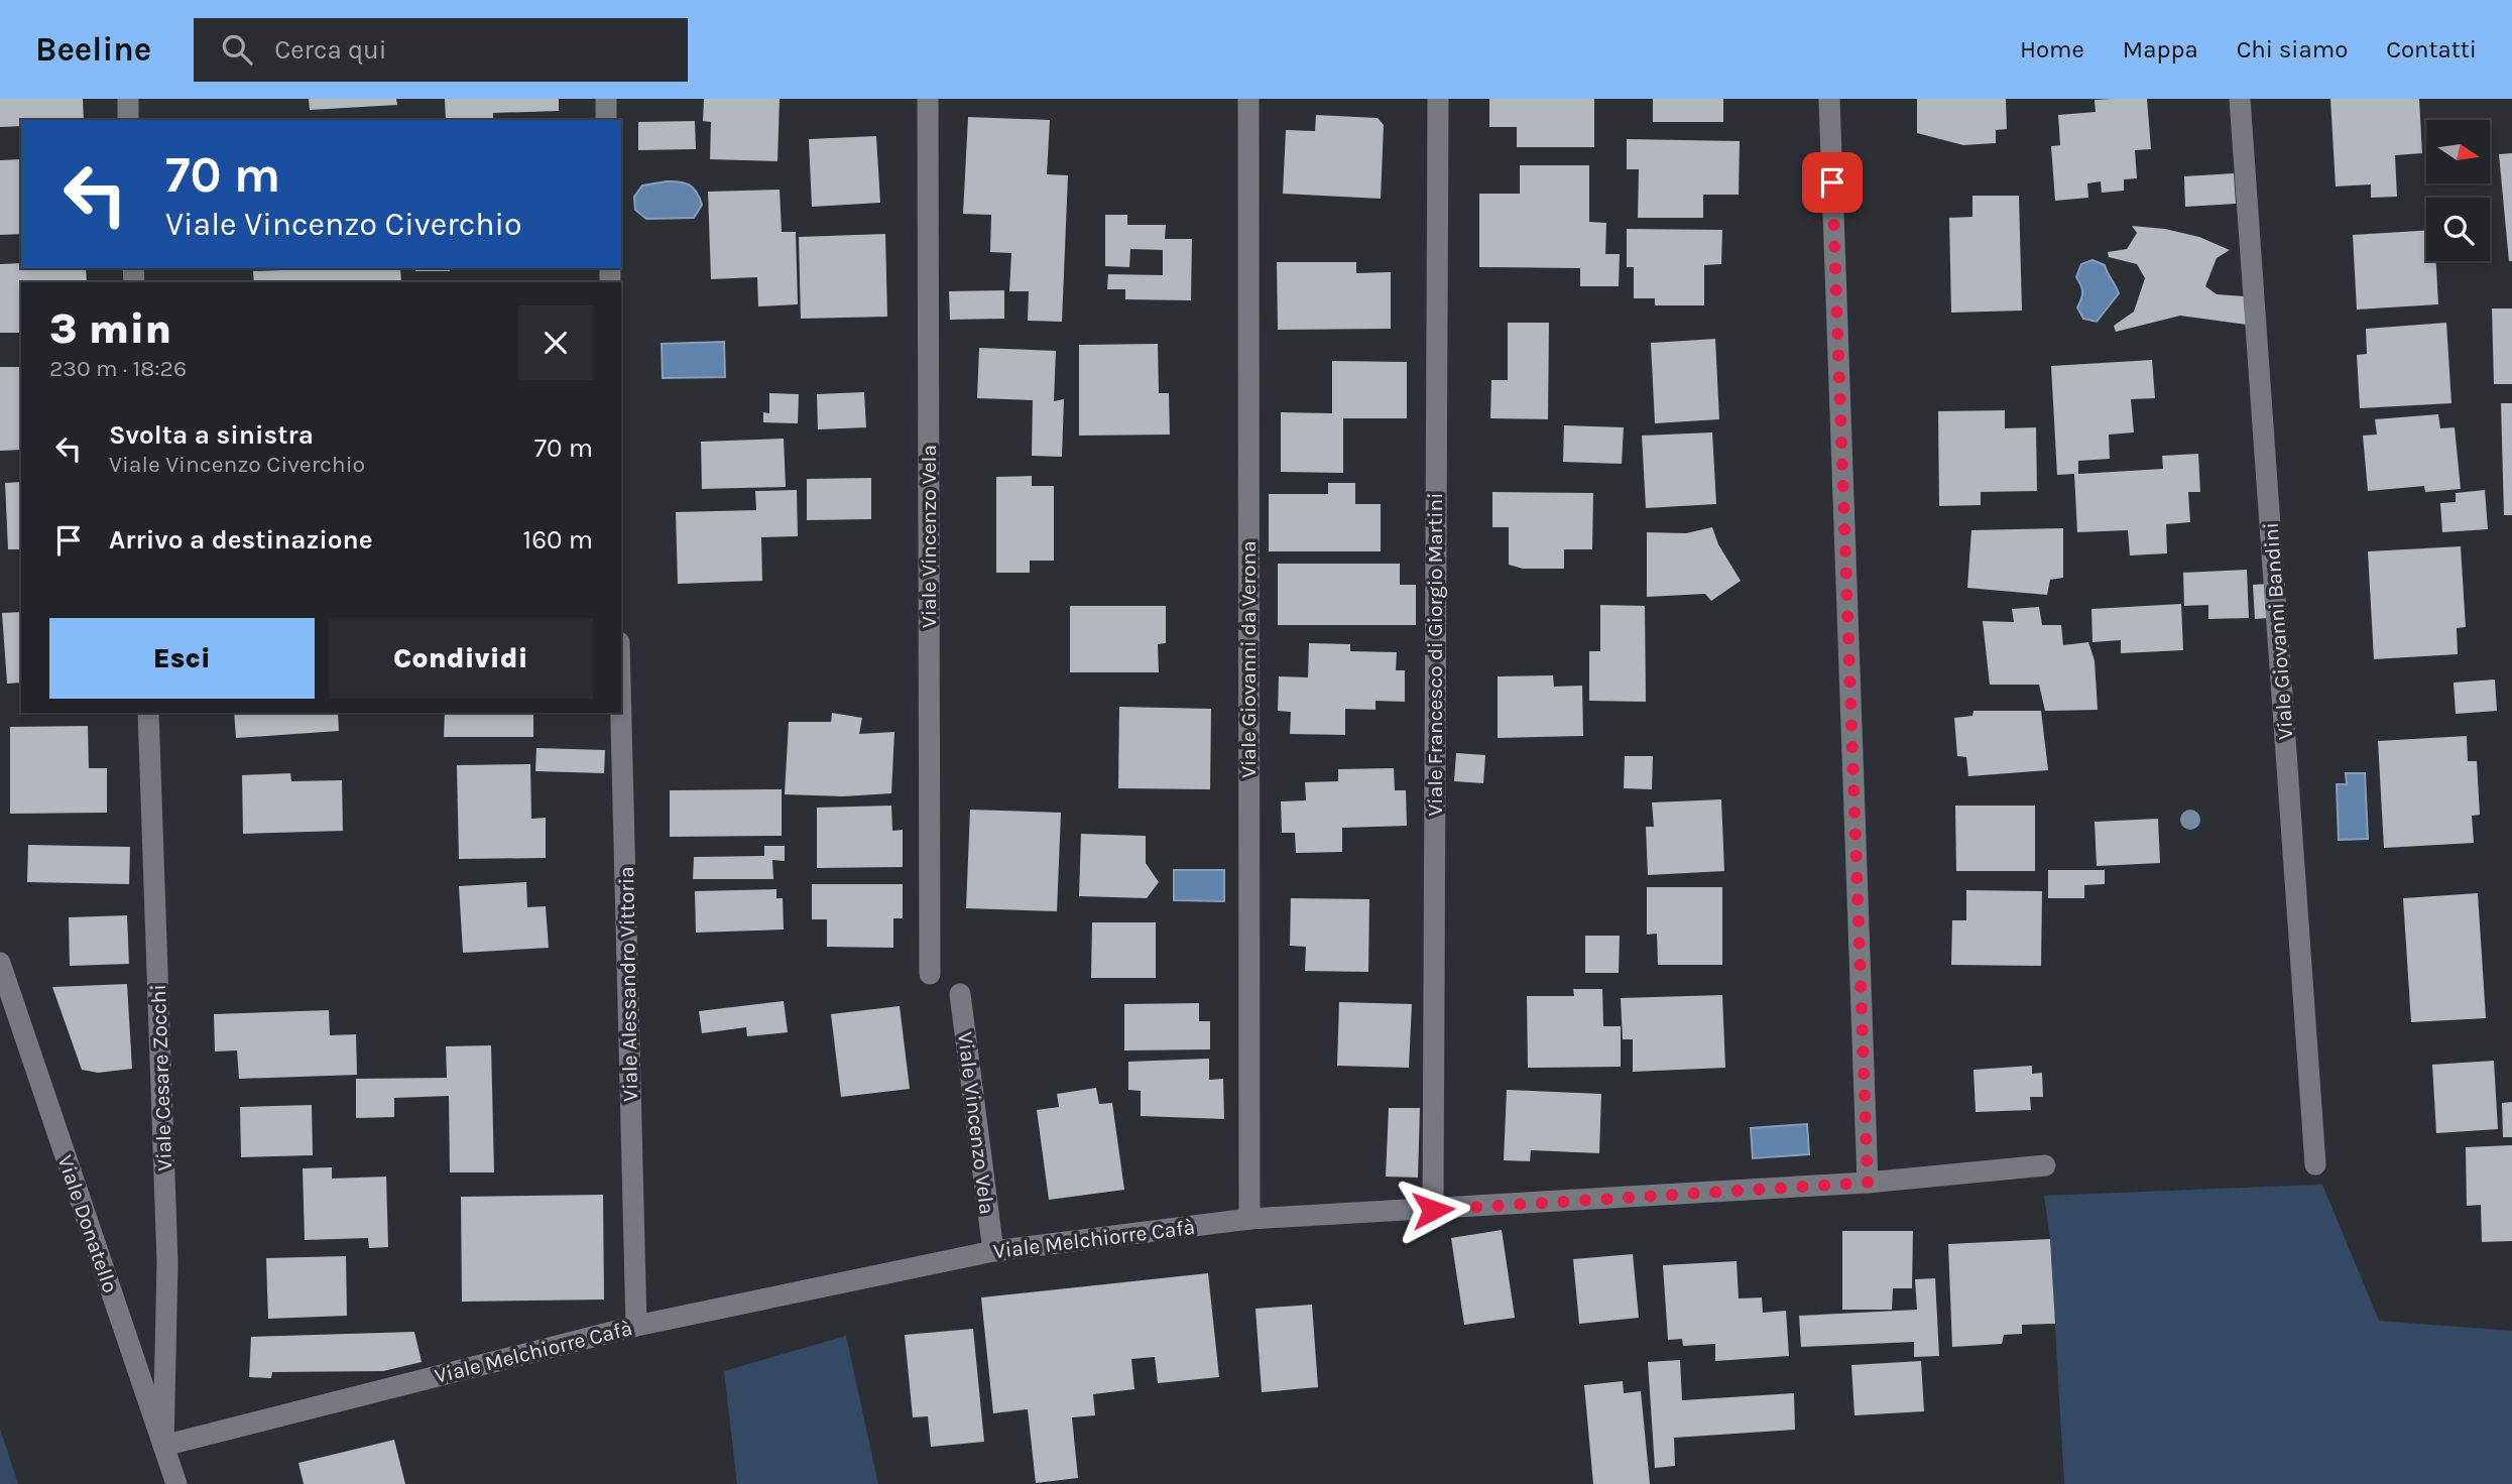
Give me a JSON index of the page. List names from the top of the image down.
{
  "streets": {
    "street": [
      "Viale Vincenzo Vela",
      "Viale Giovanni Bandini",
      "Viale Francesco di Giorgio Martini",
      "Viale Giovanni da Verona",
      "Viale Alessandro Vittoria",
      "Viale Cesare Zocchi",
      "Viale Donatello",
      "Viale Melchiorre Cafà"
    ]
  },
  "crossings": [
    ["Viale Vincenzo Vela", "Viale Melchiorre Cafà"],
    ["Viale Francesco di Giorgio Martini", "Viale Melchiorre Cafà"],
    ["Viale Giovanni da Verona", "Viale Melchiorre Cafà"],
    ["Viale Alessandro Vittoria", "Viale Melchiorre Cafà"],
    ["Viale Cesare Zocchi", "Viale Donatello"],
    ["Viale Cesare Zocchi", "Viale Melchiorre Cafà"],
    ["Viale Donatello", "Viale Melchiorre Cafà"]
  ],
  "north": "right",
  "page": {
    "header": "Beeline",
    "search": "Cerca qui",
    "nav": [
      "Home",
      "Mappa",
      "Chi siamo",
      "Contatti"
    ],
    "turn": ["70 m", "Viale Vincenzo Civerchio"],
    "heading": ["3 min", "230 m · 18:26"],
    "list": [
      {
        "name": "Svolta a sinistra",
        "note": "Viale Vincenzo Civerchio",
        "value": "70 m"
      },
      {
        "name": "Arrivo a destinazione",
        "value": "160 m"
      }
    ],
    "buttons": ["Esci", "Condividi"]
  }
}
